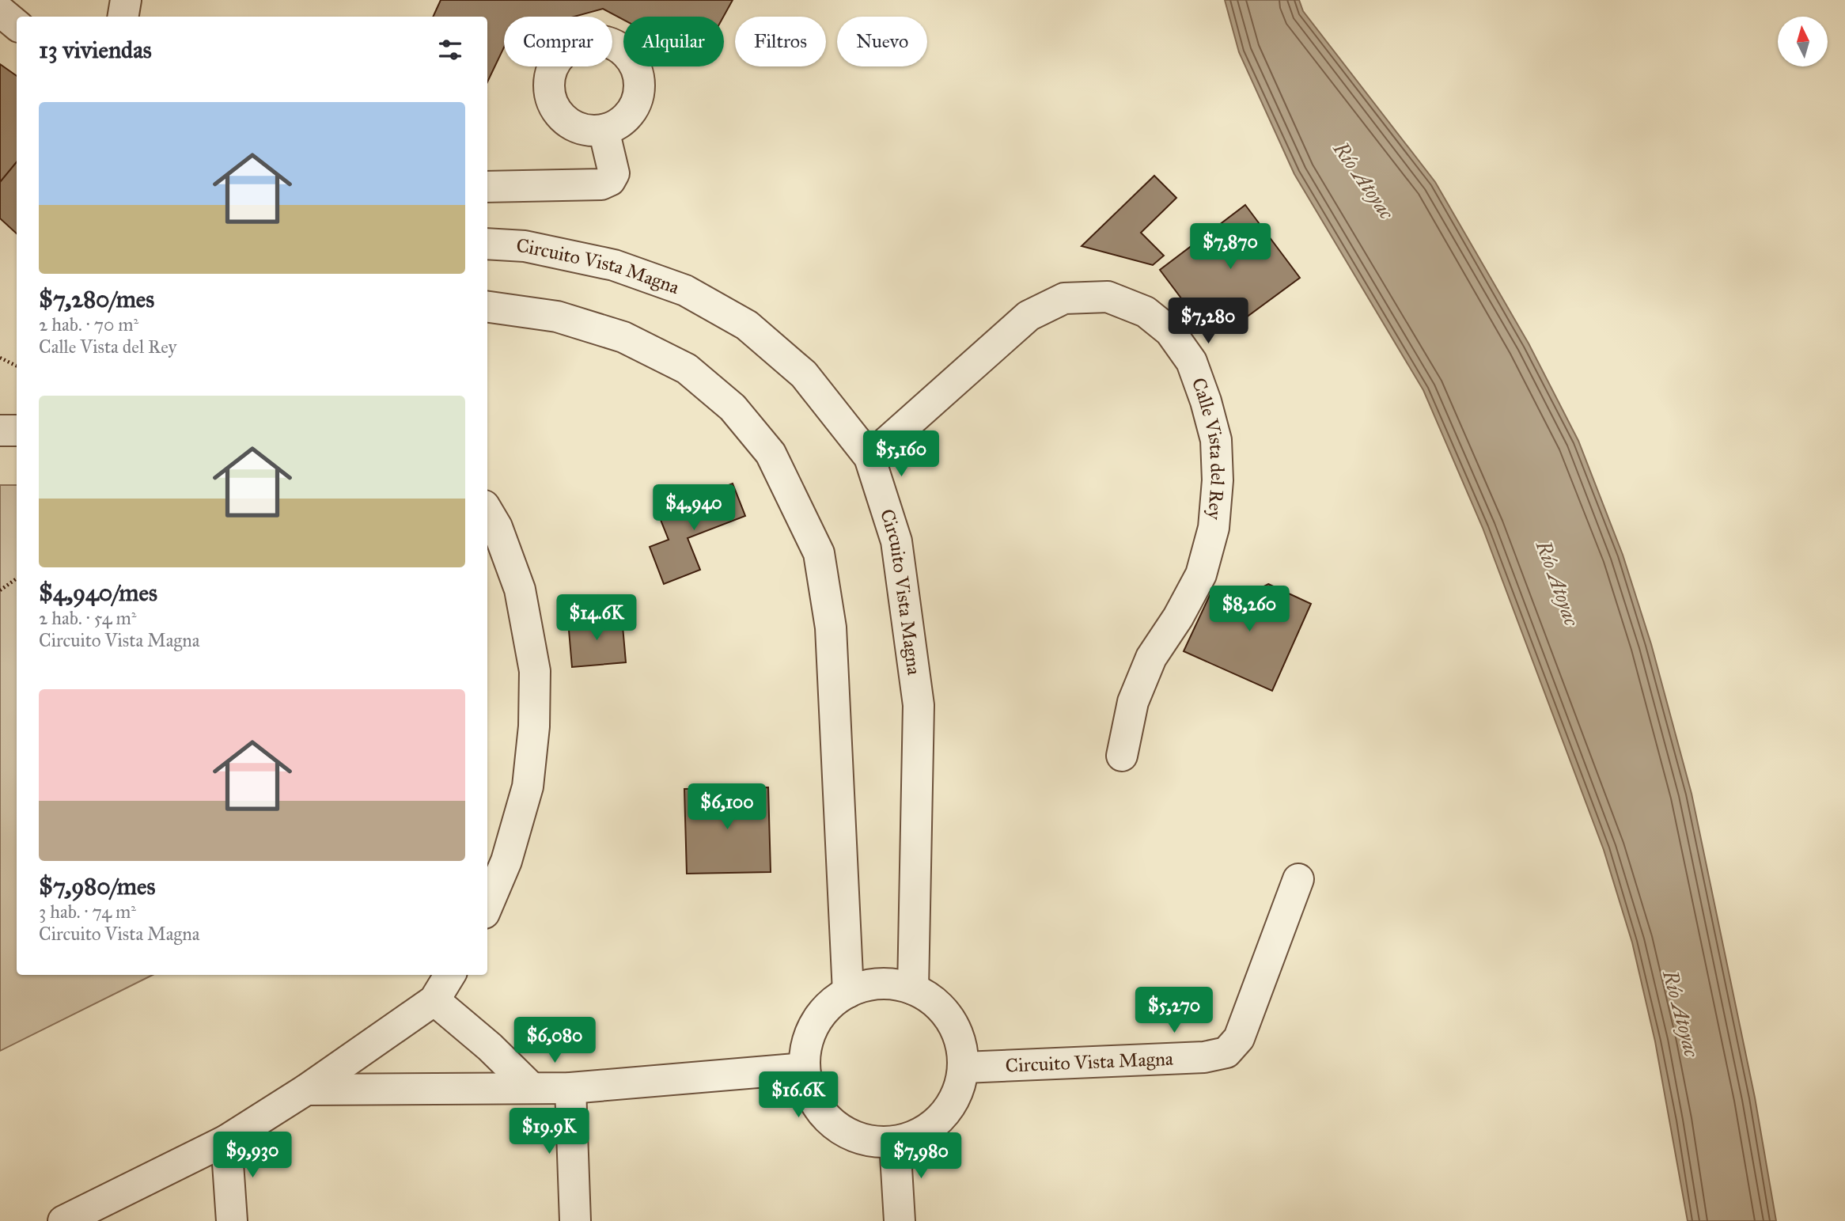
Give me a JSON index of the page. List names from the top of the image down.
{
  "streets": {
    "street": ["Circuito Vista Magna", "Calle Vista del Rey"]
  },
  "crossings": [
    ["Circuito Vista Magna", "Calle Vista del Rey"]
  ],
  "water": ["Río Atoyac"],
  "north": "top",
  "page": {
    "chip": [
      "Comprar",
      "Alquilar",
      "Filtros",
      "Nuevo"
    ],
    "heading": "13 viviendas",
    "list": [
      {
        "name": "$7,280/mes",
        "note": "2 hab. · 70 m² · Calle Vista del Rey"
      },
      {
        "name": "$4,940/mes",
        "note": "2 hab. · 54 m² · Circuito Vista Magna"
      },
      {
        "name": "$7,980/mes",
        "note": "3 hab. · 74 m² · Circuito Vista Magna"
      }
    ],
    "price": [
      "$7,870",
      "$7,280",
      "$5,160",
      "$4,940",
      "$8,260",
      "$14.6K",
      "$6,100",
      "$5,270",
      "$6,080",
      "$16.6K",
      "$19.9K",
      "$9,930",
      "$7,980"
    ]
  }
}
